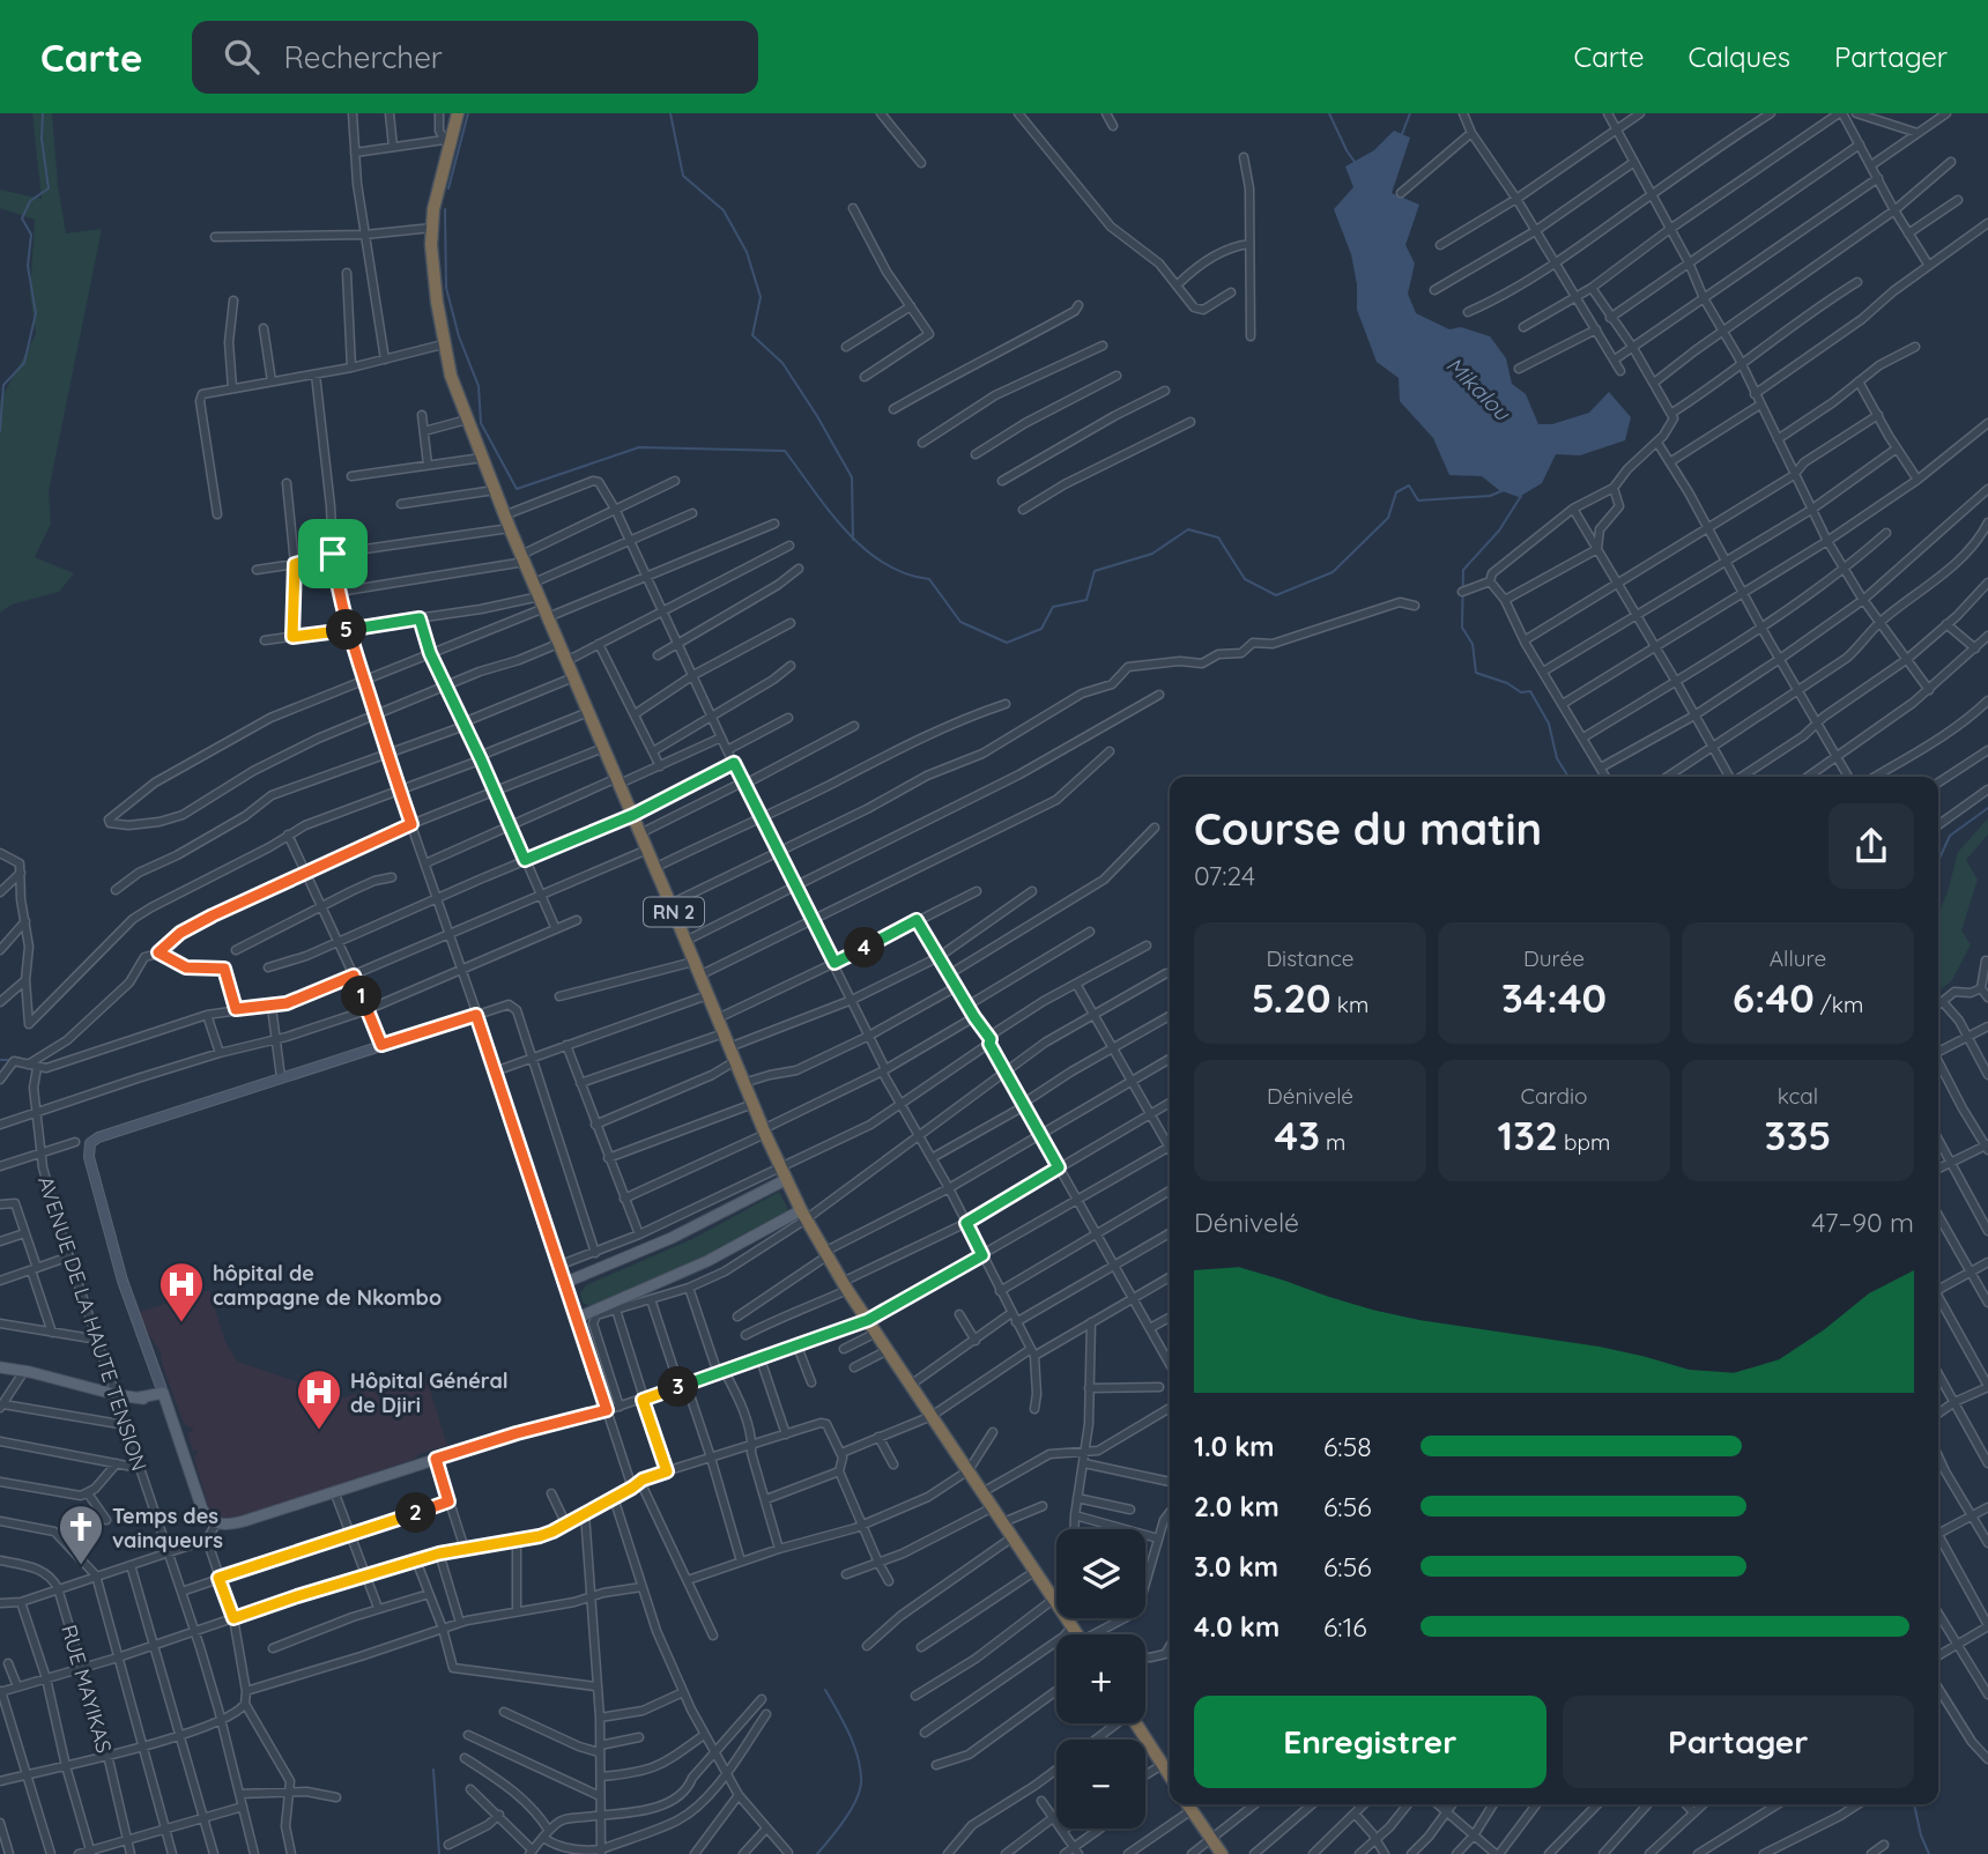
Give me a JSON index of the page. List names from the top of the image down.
{
  "streets": {
    "highway": ["RN 2"],
    "street": ["AVENUE DE LA HAUTE TENSION", "RUE MAYIKAS"]
  },
  "water": ["Mikalou"],
  "places": {
    "hospital": ["hôpital de campagne de Nkombo", "Hôpital Général de Djiri"],
    "church": ["Temps des vainqueurs"]
  },
  "page": {
    "header": "Carte",
    "search": "Rechercher",
    "nav": ["Carte", "Calques", "Partager"],
    "pins": [
      "5",
      "4",
      "1",
      "3",
      "2"
    ],
    "heading": ["Course du matin", "07:24"],
    "stats": [
      ["Distance", "5.20 km"],
      ["Durée", "34:40"],
      ["Allure", "6:40 /km"],
      ["Dénivelé", "43 m"],
      ["Cardio", "132 bpm"],
      ["kcal", "335"]
    ],
    "chart": ["Dénivelé", "47–90 m"],
    "list": [
      {
        "name": "1.0 km",
        "note": "6:58"
      },
      {
        "name": "2.0 km",
        "note": "6:56"
      },
      {
        "name": "3.0 km",
        "note": "6:56"
      },
      {
        "name": "4.0 km",
        "note": "6:16"
      }
    ],
    "map_buttons": ["+", "−"],
    "buttons": ["Enregistrer", "Partager"]
  }
}
